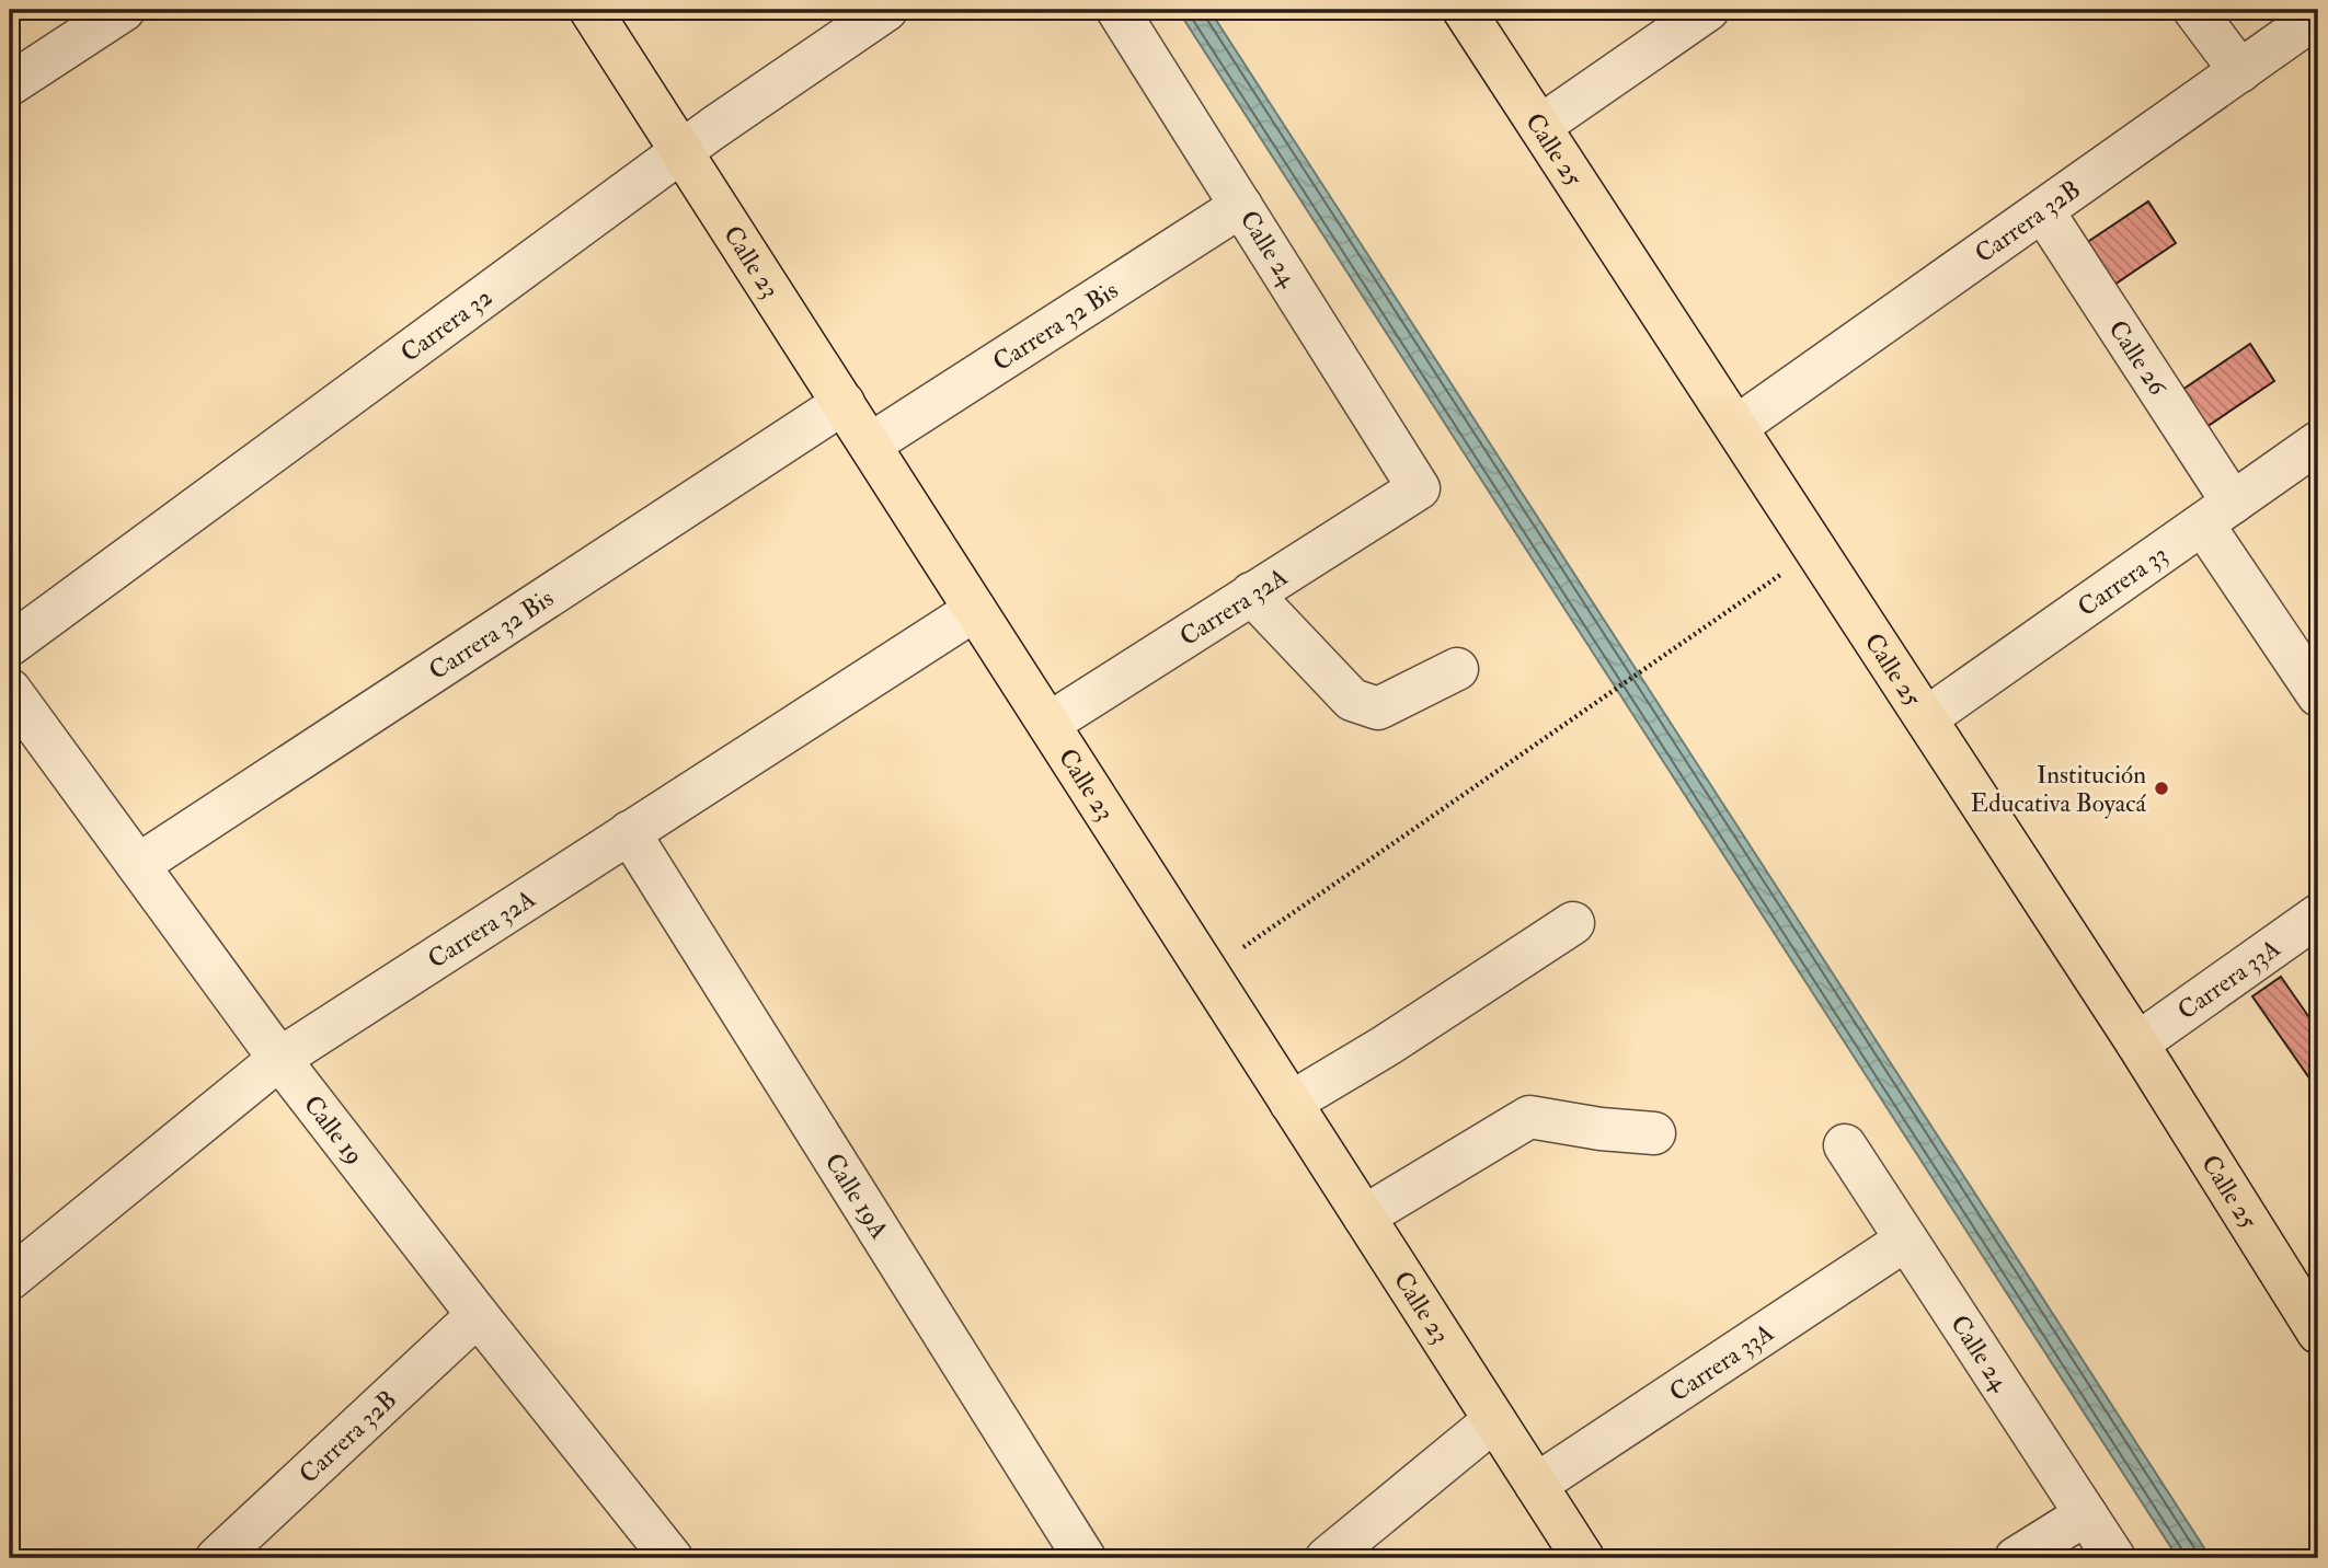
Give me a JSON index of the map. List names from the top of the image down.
{
  "streets": {
    "main road": ["Calle 25", "Calle 23"],
    "street": [
      "Carrera 32B",
      "Calle 24",
      "Carrera 32",
      "Carrera 32 Bis",
      "Calle 26",
      "Carrera 33",
      "Carrera 32A",
      "Carrera 33A",
      "Calle 19",
      "Calle 19A"
    ]
  },
  "crossings": [
    ["Calle 25", "Carrera 32B"],
    ["Calle 25", "Carrera 33"],
    ["Calle 25", "Carrera 33A"],
    ["Carrera 32B", "Calle 26"],
    ["Carrera 32B", "Calle 19"],
    ["Calle 24", "Carrera 32 Bis"],
    ["Calle 24", "Carrera 32A"],
    ["Calle 24", "Carrera 33A"],
    ["Calle 23", "Carrera 32"],
    ["Calle 23", "Carrera 32 Bis"],
    ["Calle 23", "Carrera 32A"],
    ["Calle 23", "Carrera 33A"],
    ["Carrera 32 Bis", "Calle 19"],
    ["Calle 26", "Carrera 33"],
    ["Carrera 32A", "Calle 19"],
    ["Carrera 32A", "Calle 19A"]
  ],
  "places": ["Institución Educativa Boyacá"]
}
